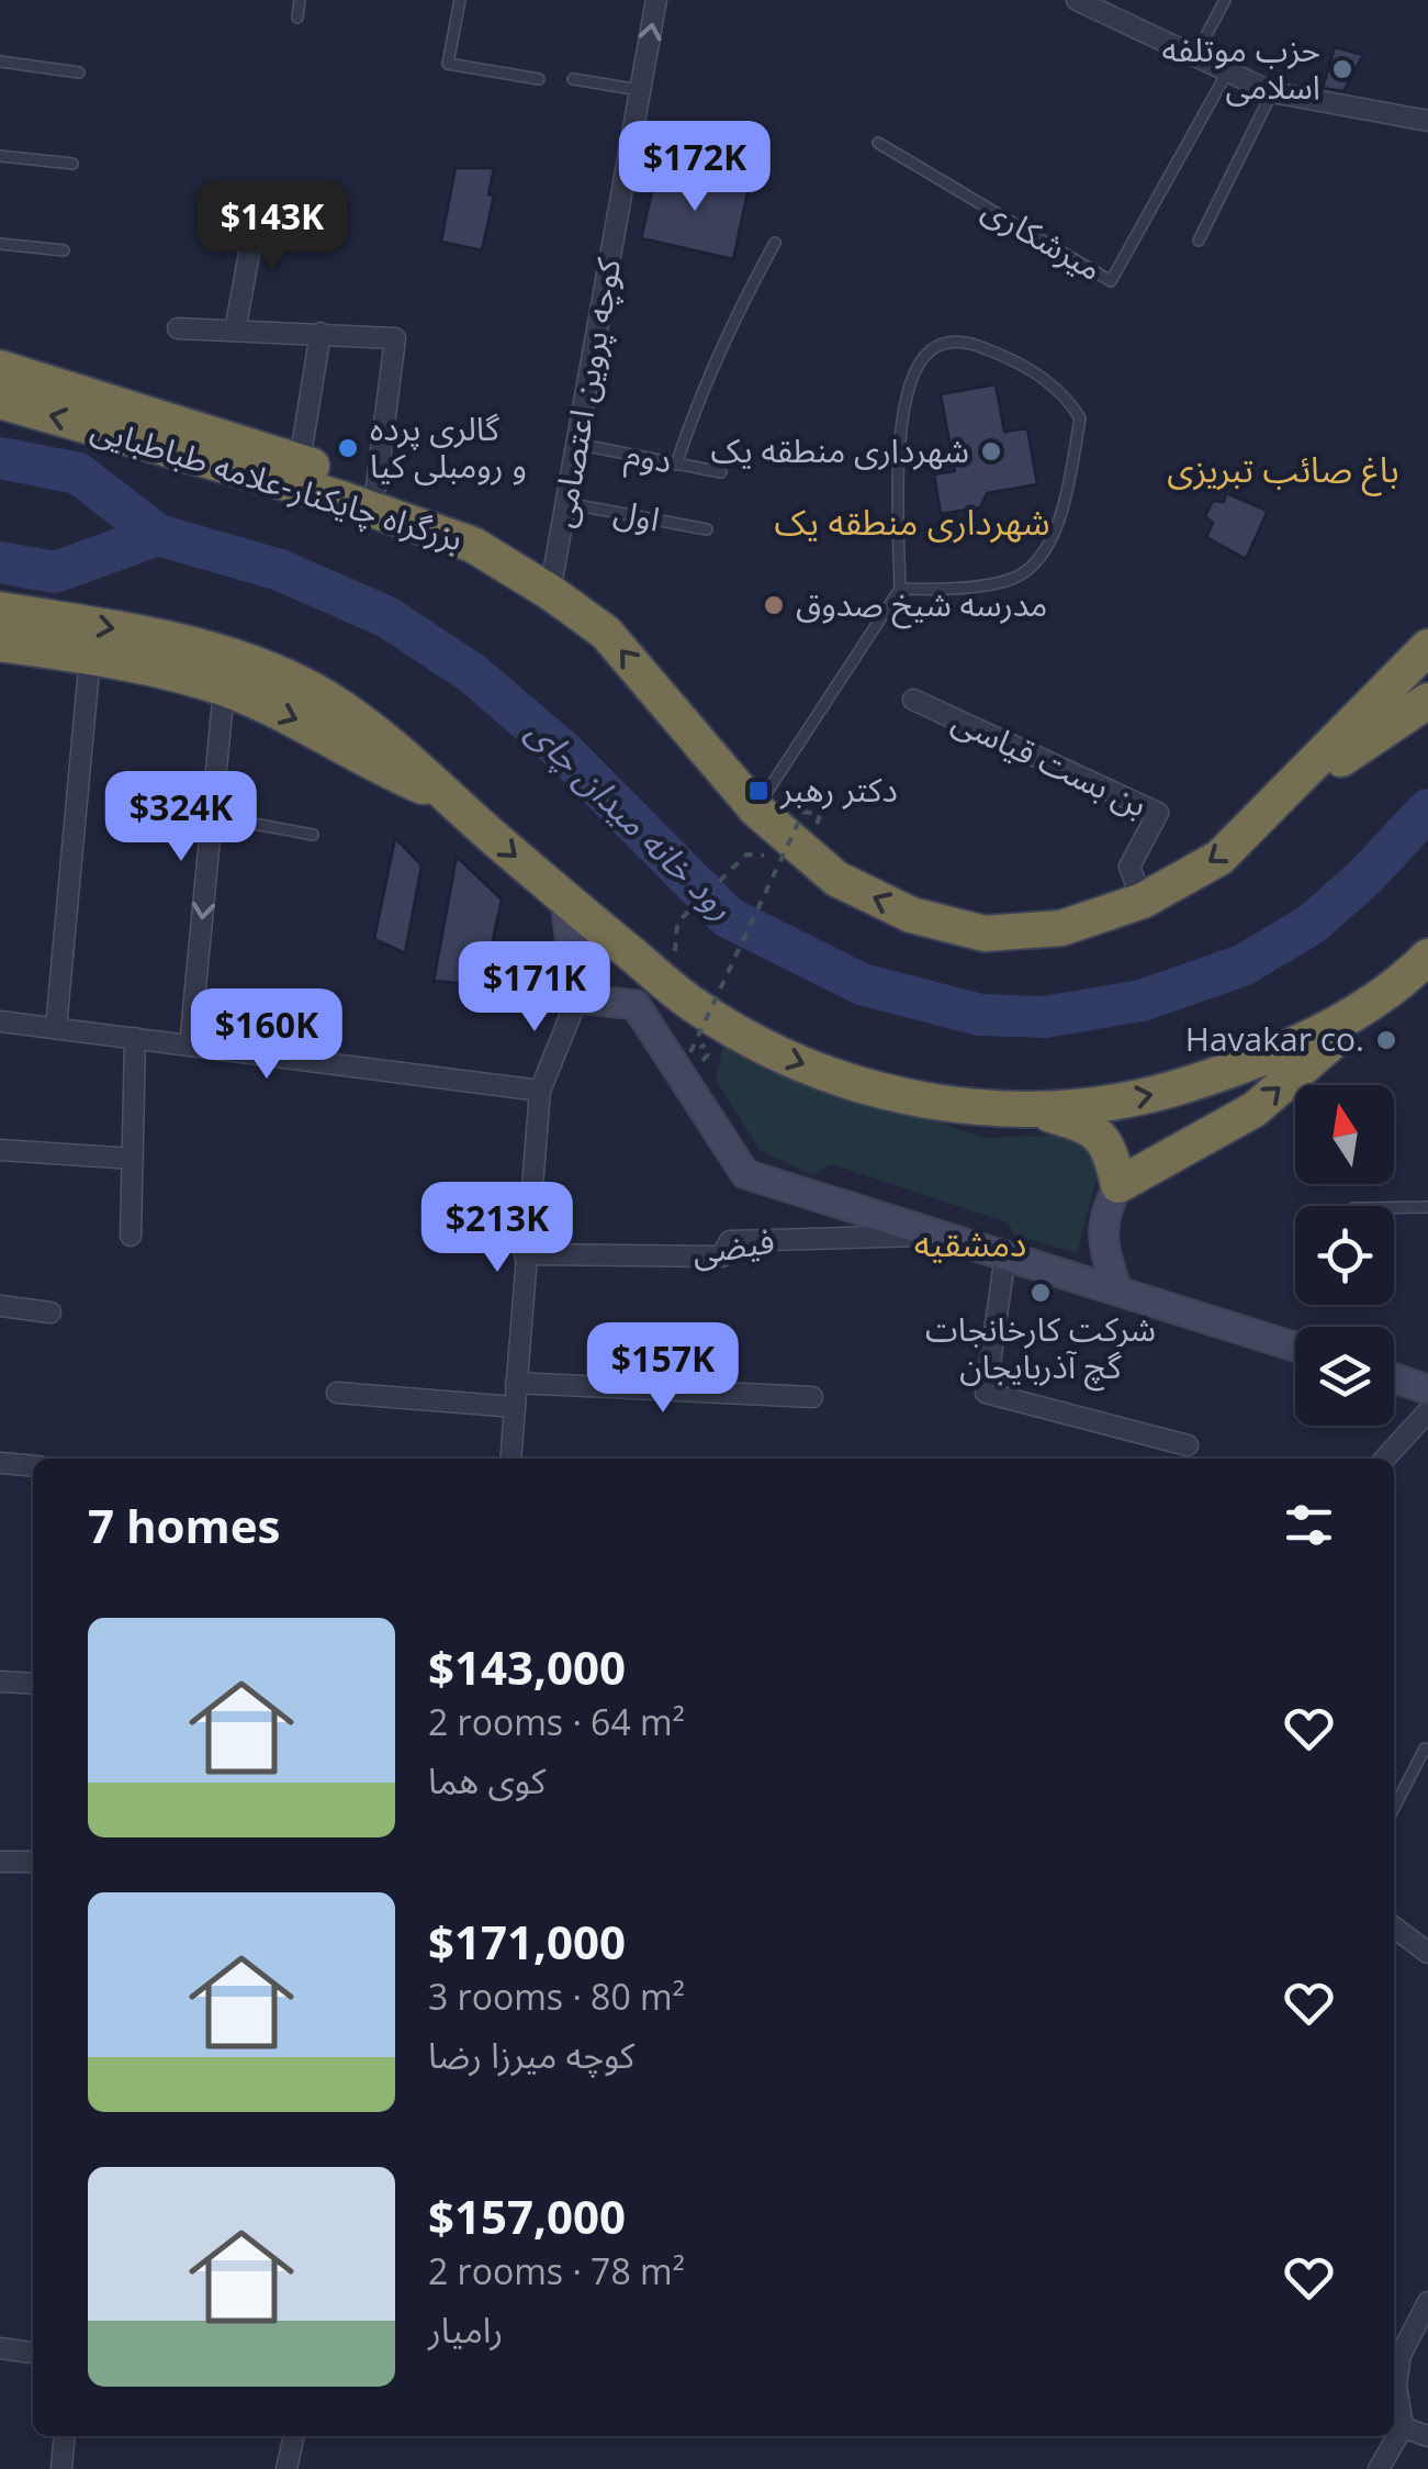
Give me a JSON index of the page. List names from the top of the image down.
{
  "streets": {
    "highway": ["بزرگراه چایکنار-علامه طباطبایی"],
    "street": ["کوچه پروین اعتصامی", "بن بست قیاسی", "فیضی"],
    "lane": ["میرشکاری", "دوم", "اول"]
  },
  "crossings": [
    ["کوچه پروین اعتصامی", "دوم"],
    ["کوچه پروین اعتصامی", "بزرگراه چایکنار-علامه طباطبایی"],
    ["کوچه پروین اعتصامی", "اول"],
    ["بزرگراه چایکنار-علامه طباطبایی", "بن بست قیاسی"]
  ],
  "districts": ["باغ صائب تبریزی", "شهرداری منطقه یک", "دمشقیه"],
  "water": ["رود خانه میدان چای"],
  "places": {
    "other": [
      "حزب موتلفه اسلامی",
      "گالری پرده و رومبلی کیا",
      "شهرداری منطقه یک",
      "مدرسه شیخ صدوق",
      "Havakar co.",
      "شرکت کارخانجات گچ آذربایجان"
    ],
    "transit": ["دکتر رهبر"]
  },
  "north": "top",
  "page": {
    "price": [
      "$172K",
      "$143K",
      "$324K",
      "$171K",
      "$160K",
      "$213K",
      "$157K"
    ],
    "heading": "7 homes",
    "list": [
      {
        "name": "$143,000",
        "note": "2 rooms · 64 m² · کوی هما"
      },
      {
        "name": "$171,000",
        "note": "3 rooms · 80 m² · کوچه میرزا رضا"
      },
      {
        "name": "$157,000",
        "note": "2 rooms · 78 m² · رامیار"
      }
    ]
  }
}
